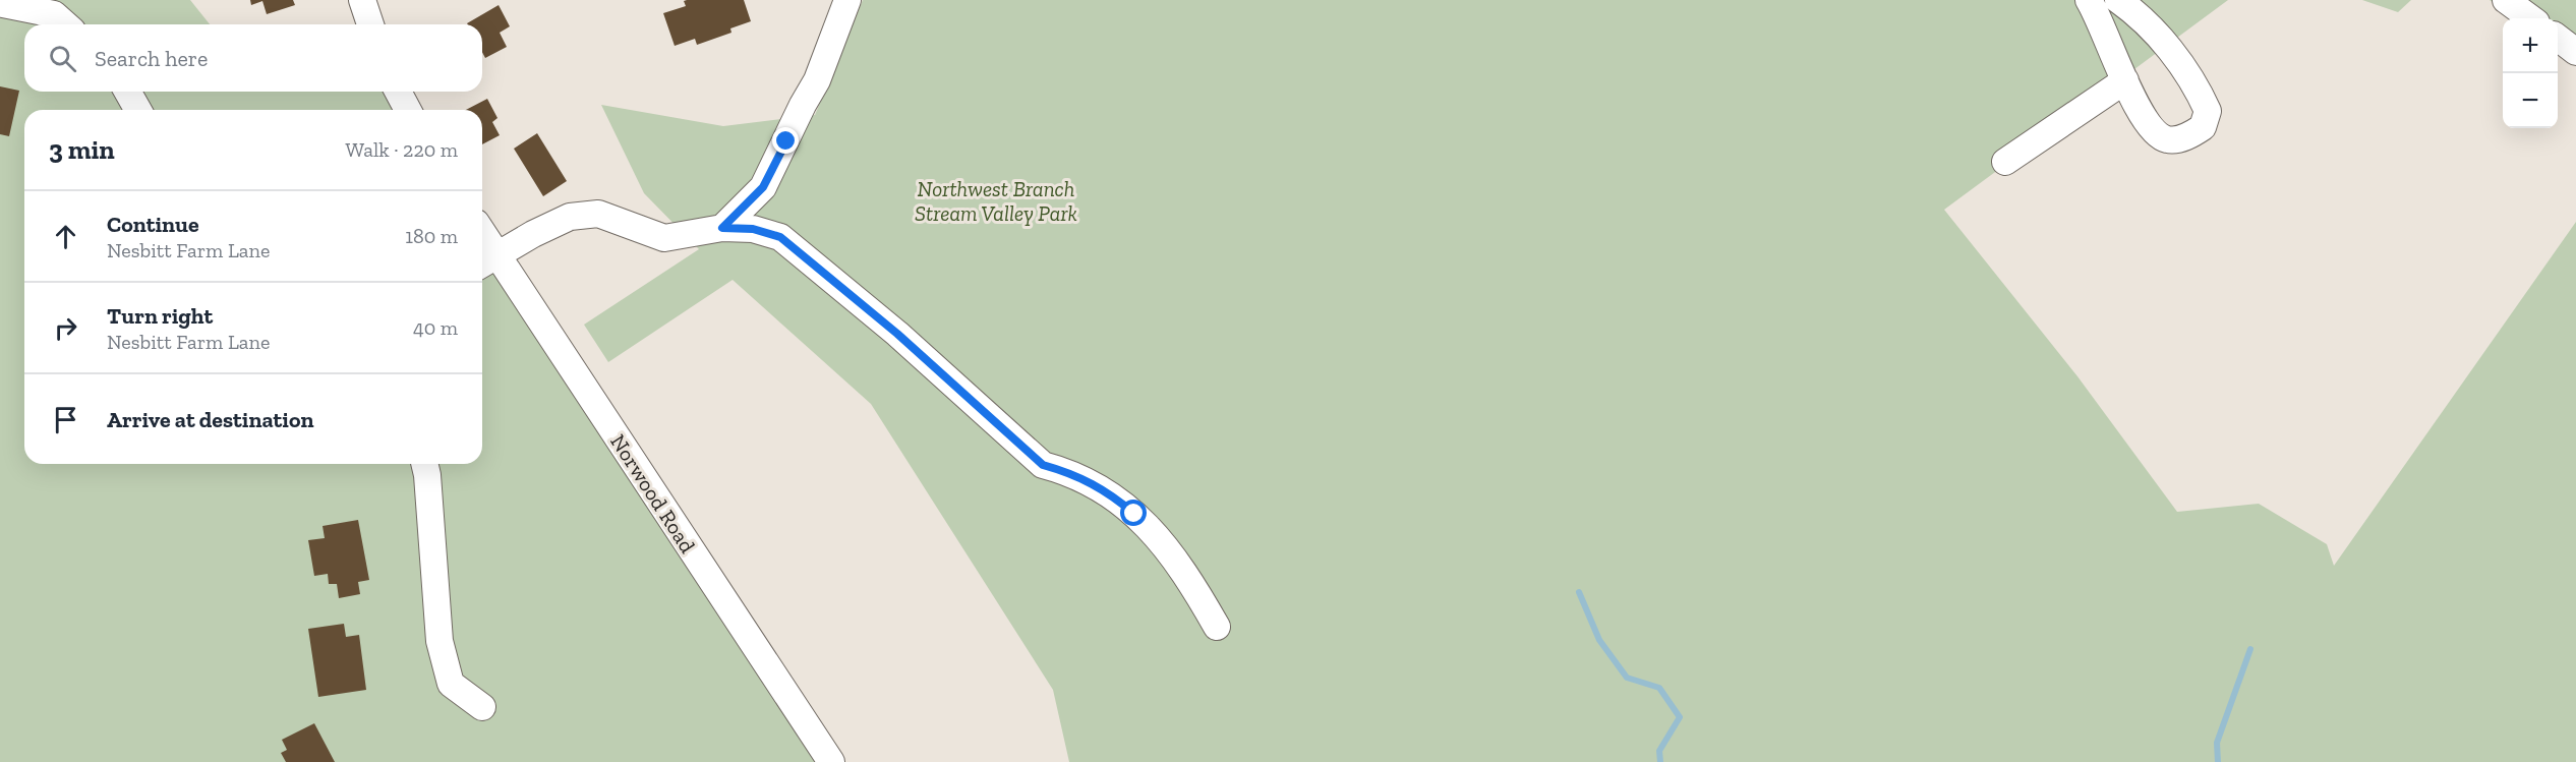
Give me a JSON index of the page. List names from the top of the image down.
{
  "streets": {
    "street": ["Norwood Road"]
  },
  "parks": ["Northwest Branch Stream Valley Park"],
  "page": {
    "map_buttons": ["+", "−"],
    "search": "Search here",
    "heading": ["3 min", "Walk · 220 m"],
    "list": [
      ["Continue", "Nesbitt Farm Lane", "180 m"],
      ["Turn right", "Nesbitt Farm Lane", "40 m"],
      "Arrive at destination"
    ]
  }
}
